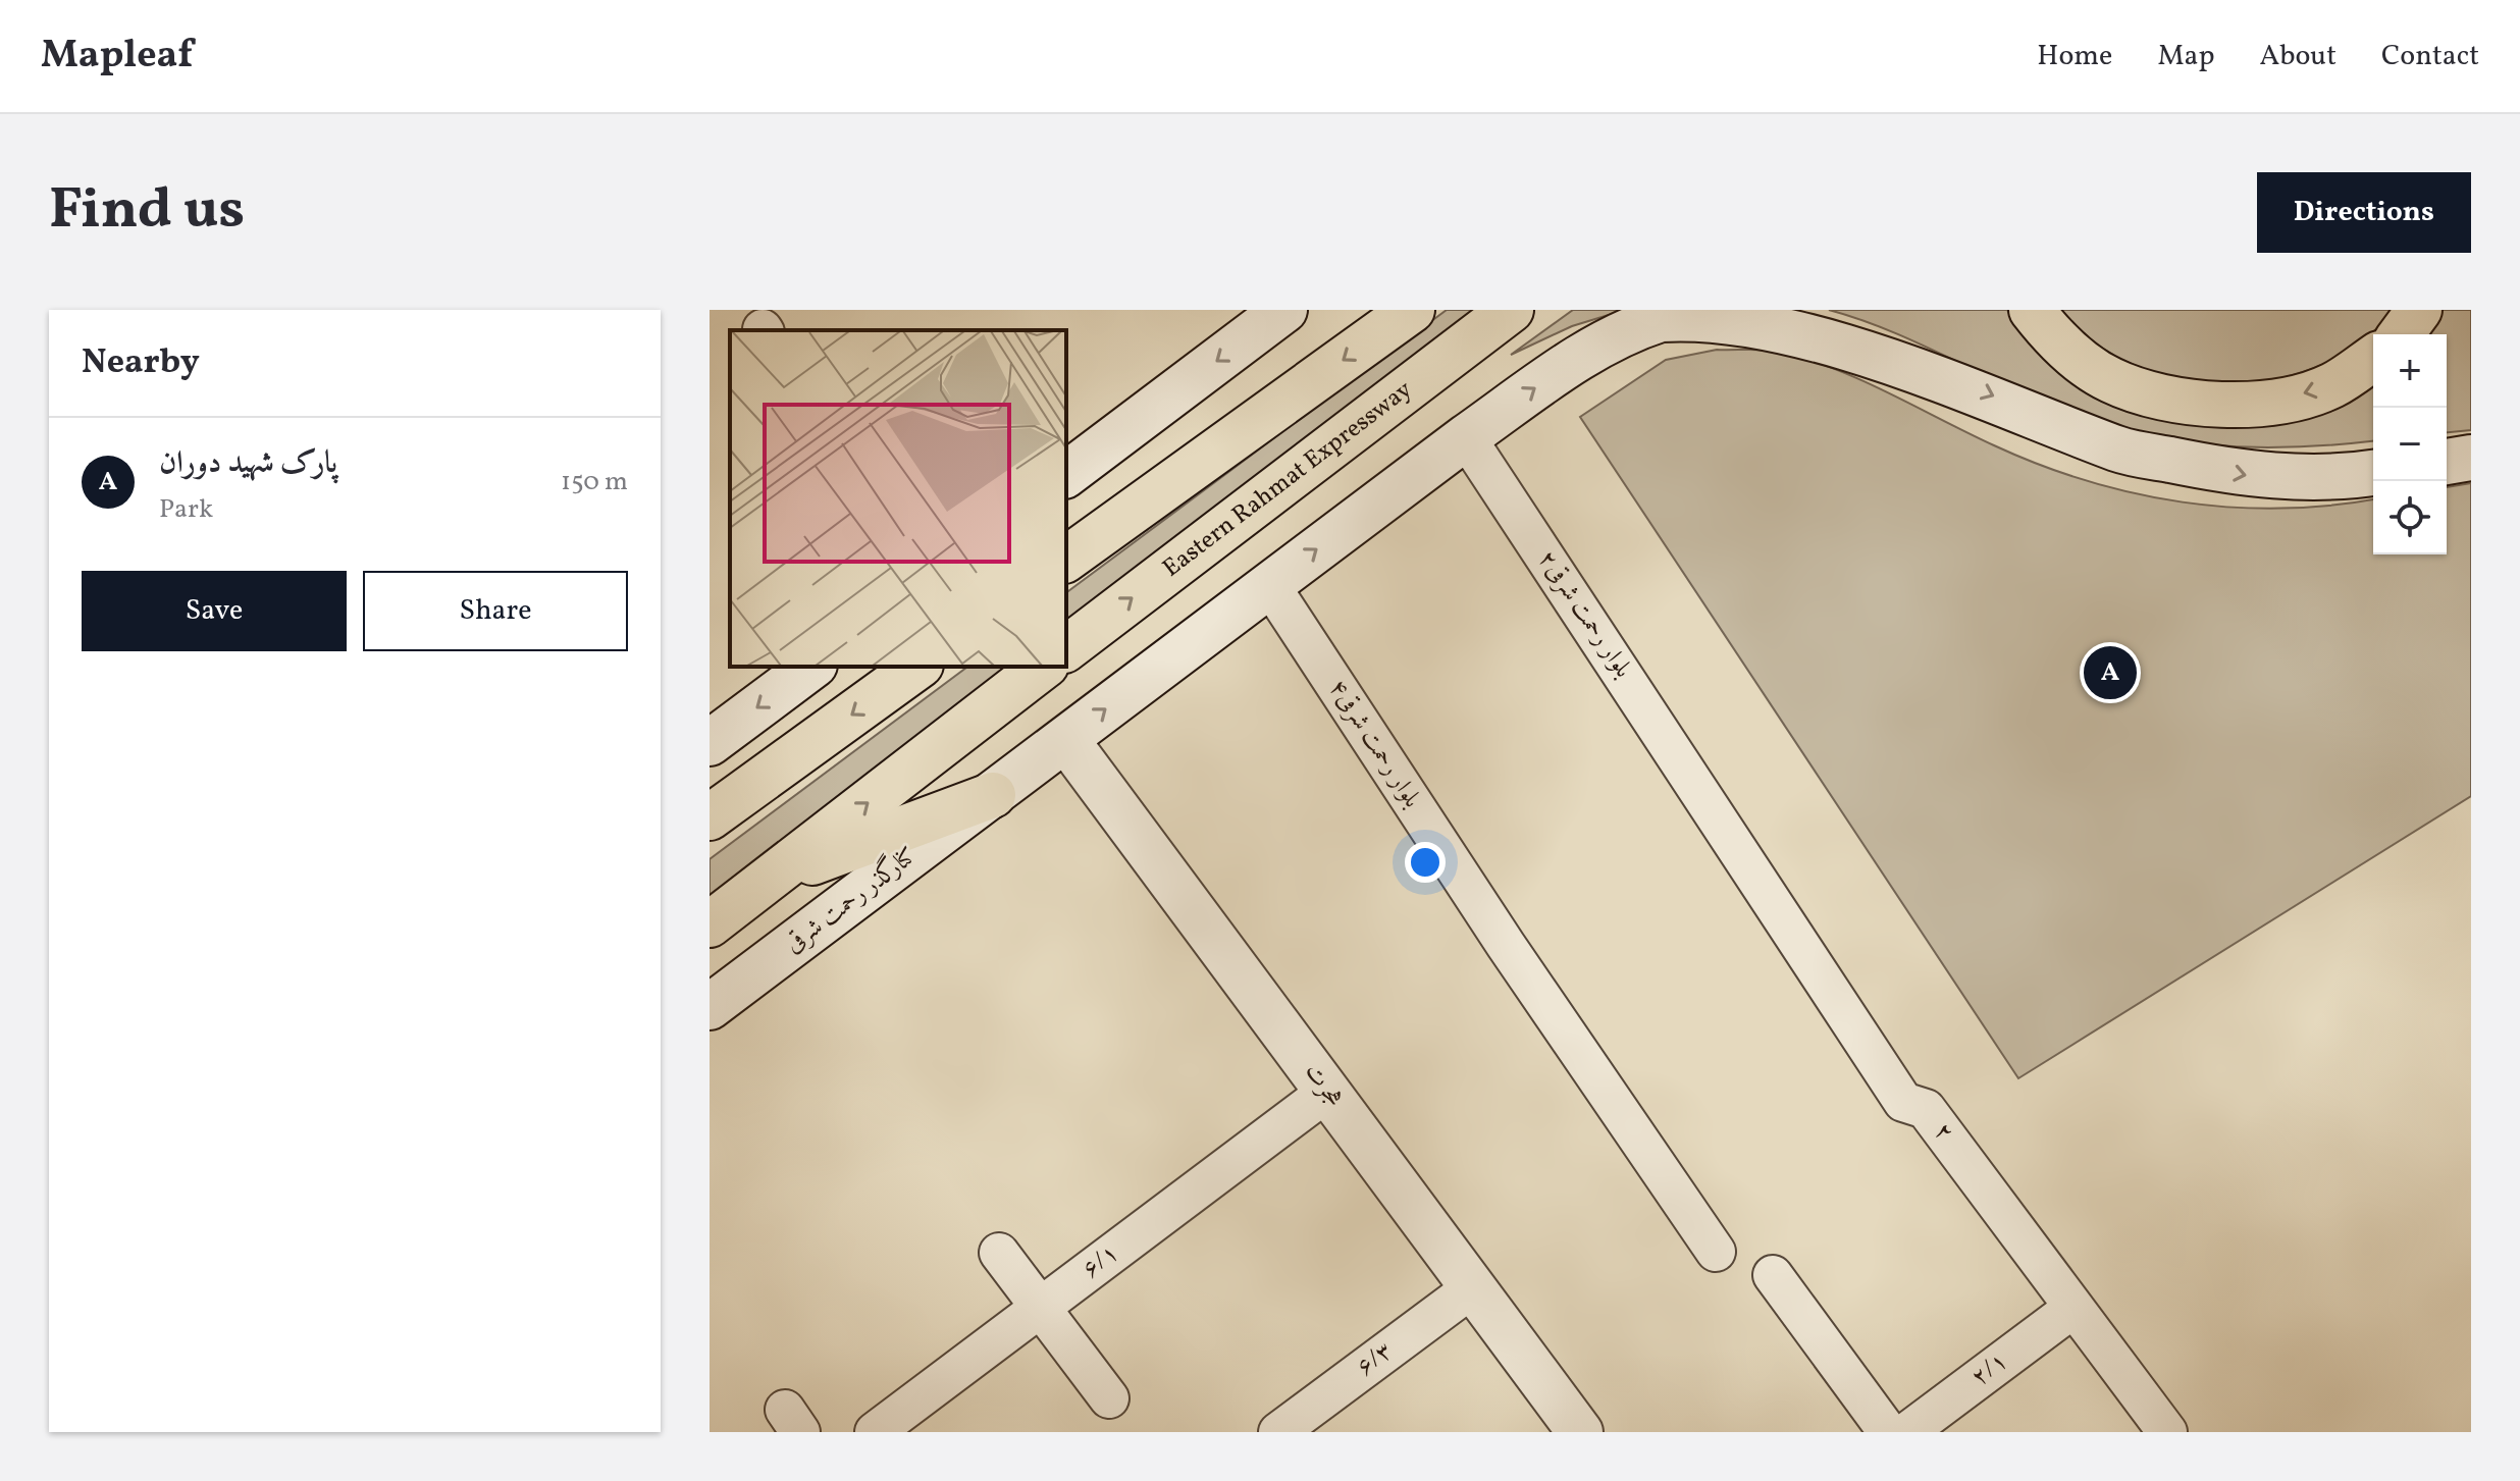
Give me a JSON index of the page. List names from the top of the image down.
{
  "streets": {
    "highway": ["Eastern Rahmat Expressway"],
    "main road": ["کنارگذر رحمت شرقی", "هجرت"],
    "street": [
      "بلوار رحمت شرقی۲",
      "بلوار رحمت شرقی۴",
      "۲",
      "۶/۱",
      "۶/۳",
      "۲/۱"
    ]
  },
  "crossings": [
    ["بلوار رحمت شرقی۲", "کنارگذر رحمت شرقی"],
    ["بلوار رحمت شرقی۲", "۲"],
    ["بلوار رحمت شرقی۴", "کنارگذر رحمت شرقی"],
    ["کنارگذر رحمت شرقی", "هجرت"],
    ["هجرت", "۶/۱"],
    ["هجرت", "۶/۳"],
    ["۲", "۲/۱"]
  ],
  "one_way": ["کنارگذر رحمت شرقی"],
  "page": {
    "header": "Mapleaf",
    "nav": [
      "Home",
      "Map",
      "About",
      "Contact"
    ],
    "title": "Find us",
    "buttons": [
      "Directions",
      ["Save", "Share"]
    ],
    "heading": "Nearby",
    "map_buttons": ["+", "−"],
    "list": [
      {
        "mark": "A",
        "name": "پارک شهید دوران",
        "note": "Park",
        "value": "150 m"
      }
    ],
    "pins": "A"
  }
}
